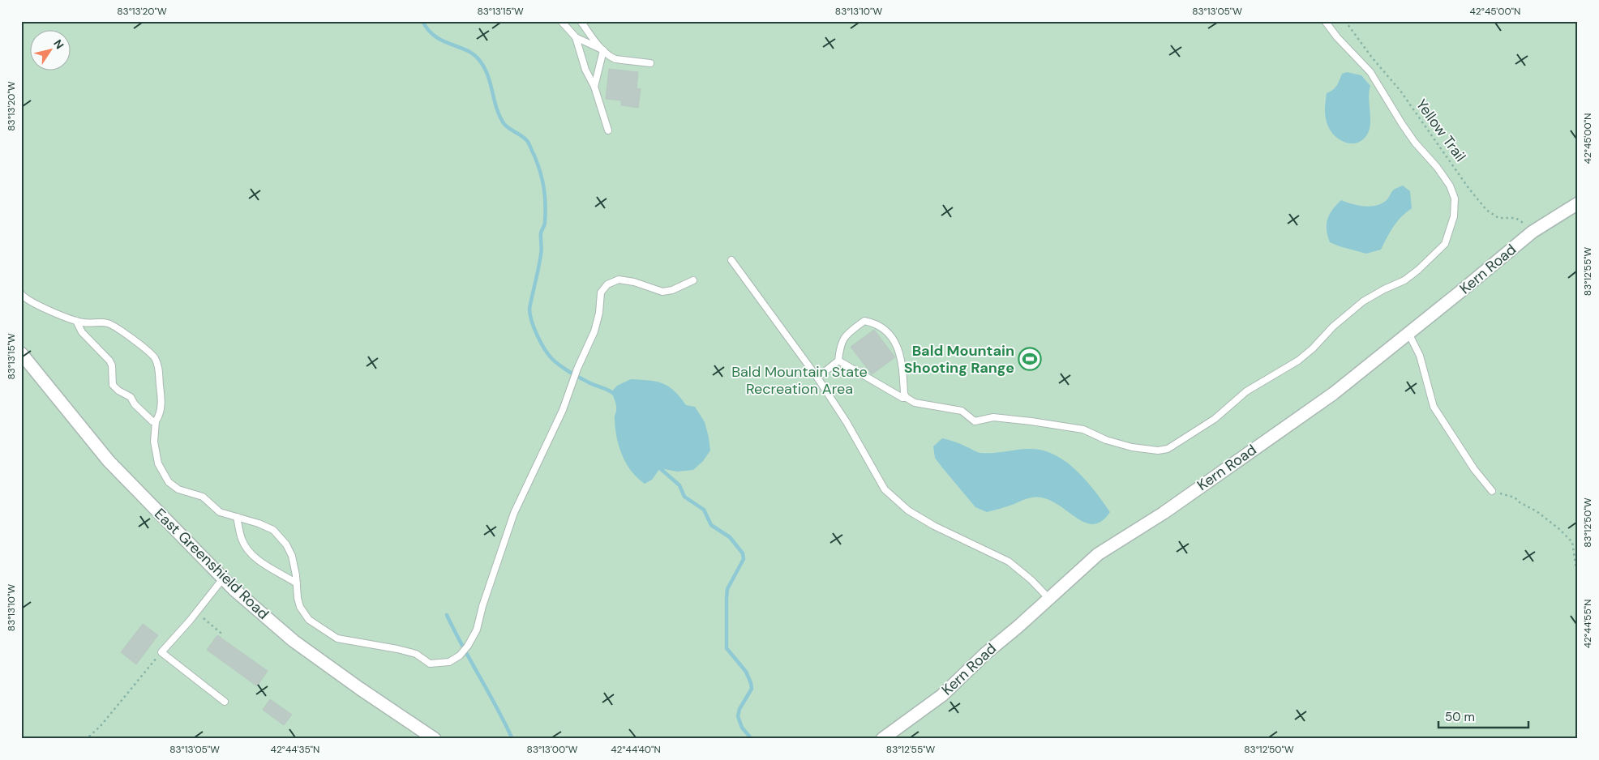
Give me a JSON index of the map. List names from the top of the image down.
{
  "streets": {
    "street": ["Kern Road", "East Greenshield Road"],
    "path": ["Yellow Trail"]
  },
  "crossings": [
    ["Yellow Trail", "Kern Road"]
  ],
  "parks": ["Bald Mountain State Recreation Area"],
  "places": {
    "sports": ["Bald Mountain Shooting Range"]
  },
  "scale_bar": "50 m",
  "north": "top right",
  "coordinates": [
    "83°13'20\"W",
    "83°13'15\"W",
    "83°13'10\"W",
    "83°13'05\"W",
    "42°45'00\"N",
    "83°12'55\"W",
    "83°12'50\"W",
    "42°44'55\"N",
    "42°44'35\"N",
    "83°13'00\"W",
    "42°44'40\"N"
  ]
}
